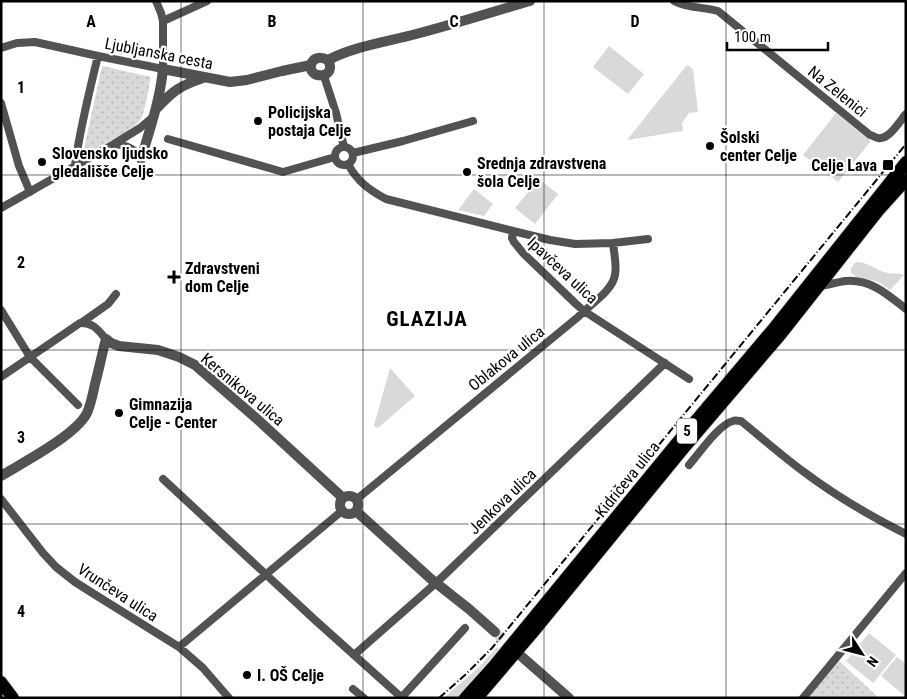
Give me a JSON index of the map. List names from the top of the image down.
{
  "streets": {
    "main road": ["5", "Kidričeva ulica"],
    "street": [
      "Ljubljanska cesta",
      "Na Zelenici",
      "Ipavčeva ulica",
      "Oblakova ulica",
      "Kersnikova ulica",
      "Jenkova ulica",
      "Vrunčeva ulica"
    ]
  },
  "crossings": [
    ["Ipavčeva ulica", "Oblakova ulica"],
    ["Ipavčeva ulica", "Jenkova ulica"],
    ["Oblakova ulica", "Kersnikova ulica"]
  ],
  "districts": ["GLAZIJA"],
  "places": {
    "other": [
      "Policijska postaja Celje",
      "Šolski center Celje",
      "Slovensko ljudsko gledališče Celje",
      "Srednja zdravstvena šola Celje",
      "Gimnazija Celje - Center",
      "I. OŠ Celje"
    ],
    "transit": ["Celje Lava"],
    "health": ["Zdravstveni dom Celje"]
  },
  "scale_bar": "100 m",
  "north": "bottom right",
  "grid": {
    "columns": [
      "A",
      "B",
      "C",
      "D"
    ],
    "rows": [
      "1",
      "2",
      "3",
      "4"
    ]
  }
}
